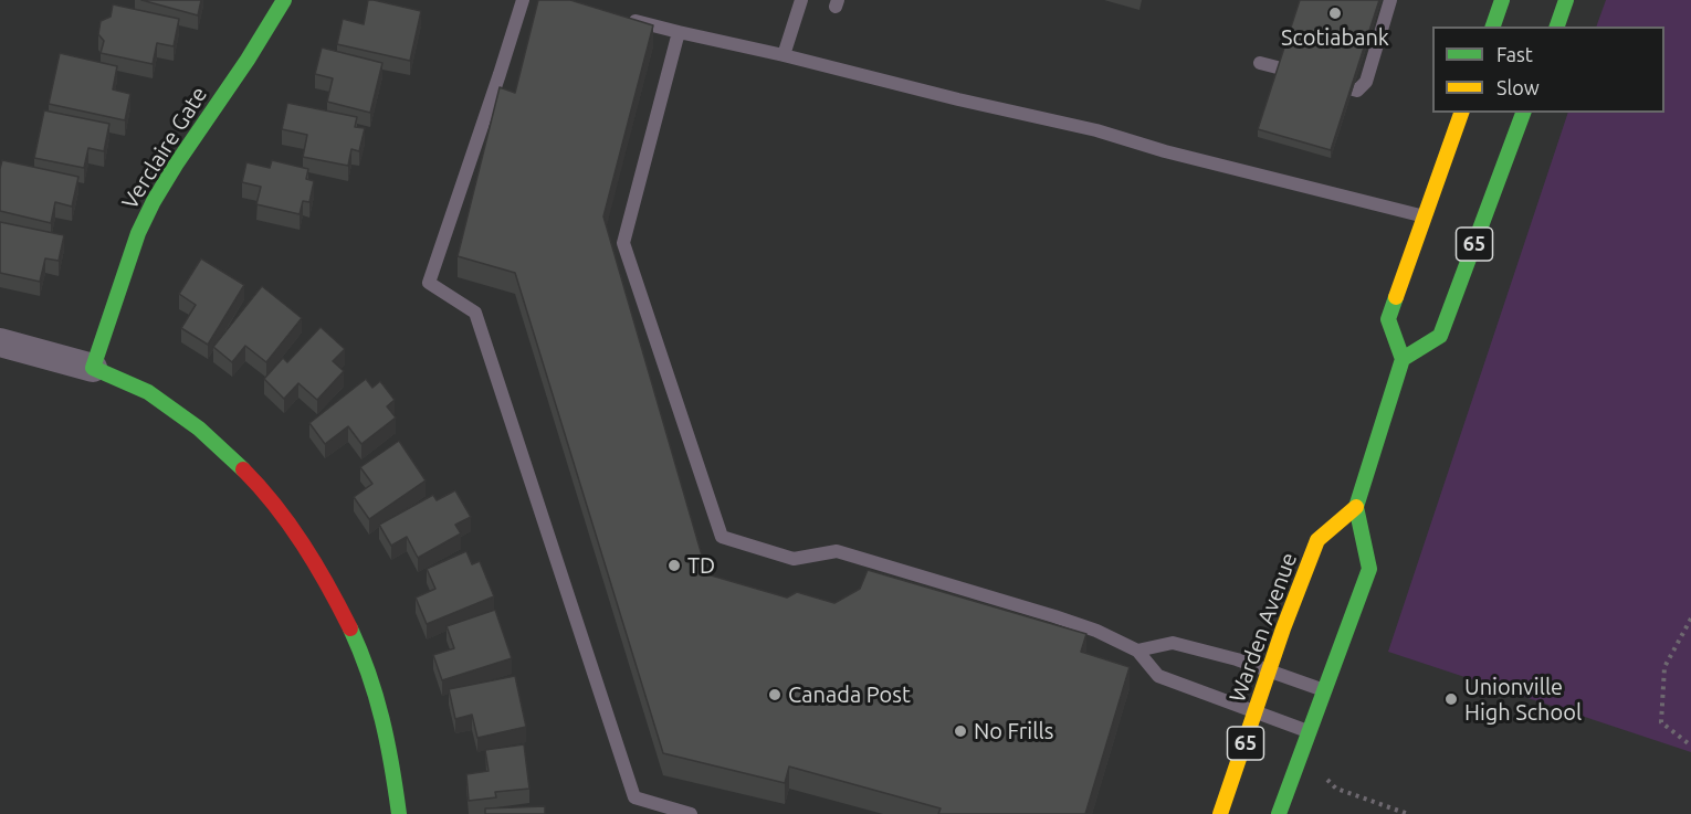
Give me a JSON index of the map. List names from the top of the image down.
{
  "streets": {
    "main road": ["Verclaire Gate", "65", "Warden Avenue"]
  },
  "places": [
    "Scotiabank",
    "TD",
    "Canada Post",
    "Unionville High School",
    "No Frills"
  ],
  "legend": ["Fast", "Slow"]
}
